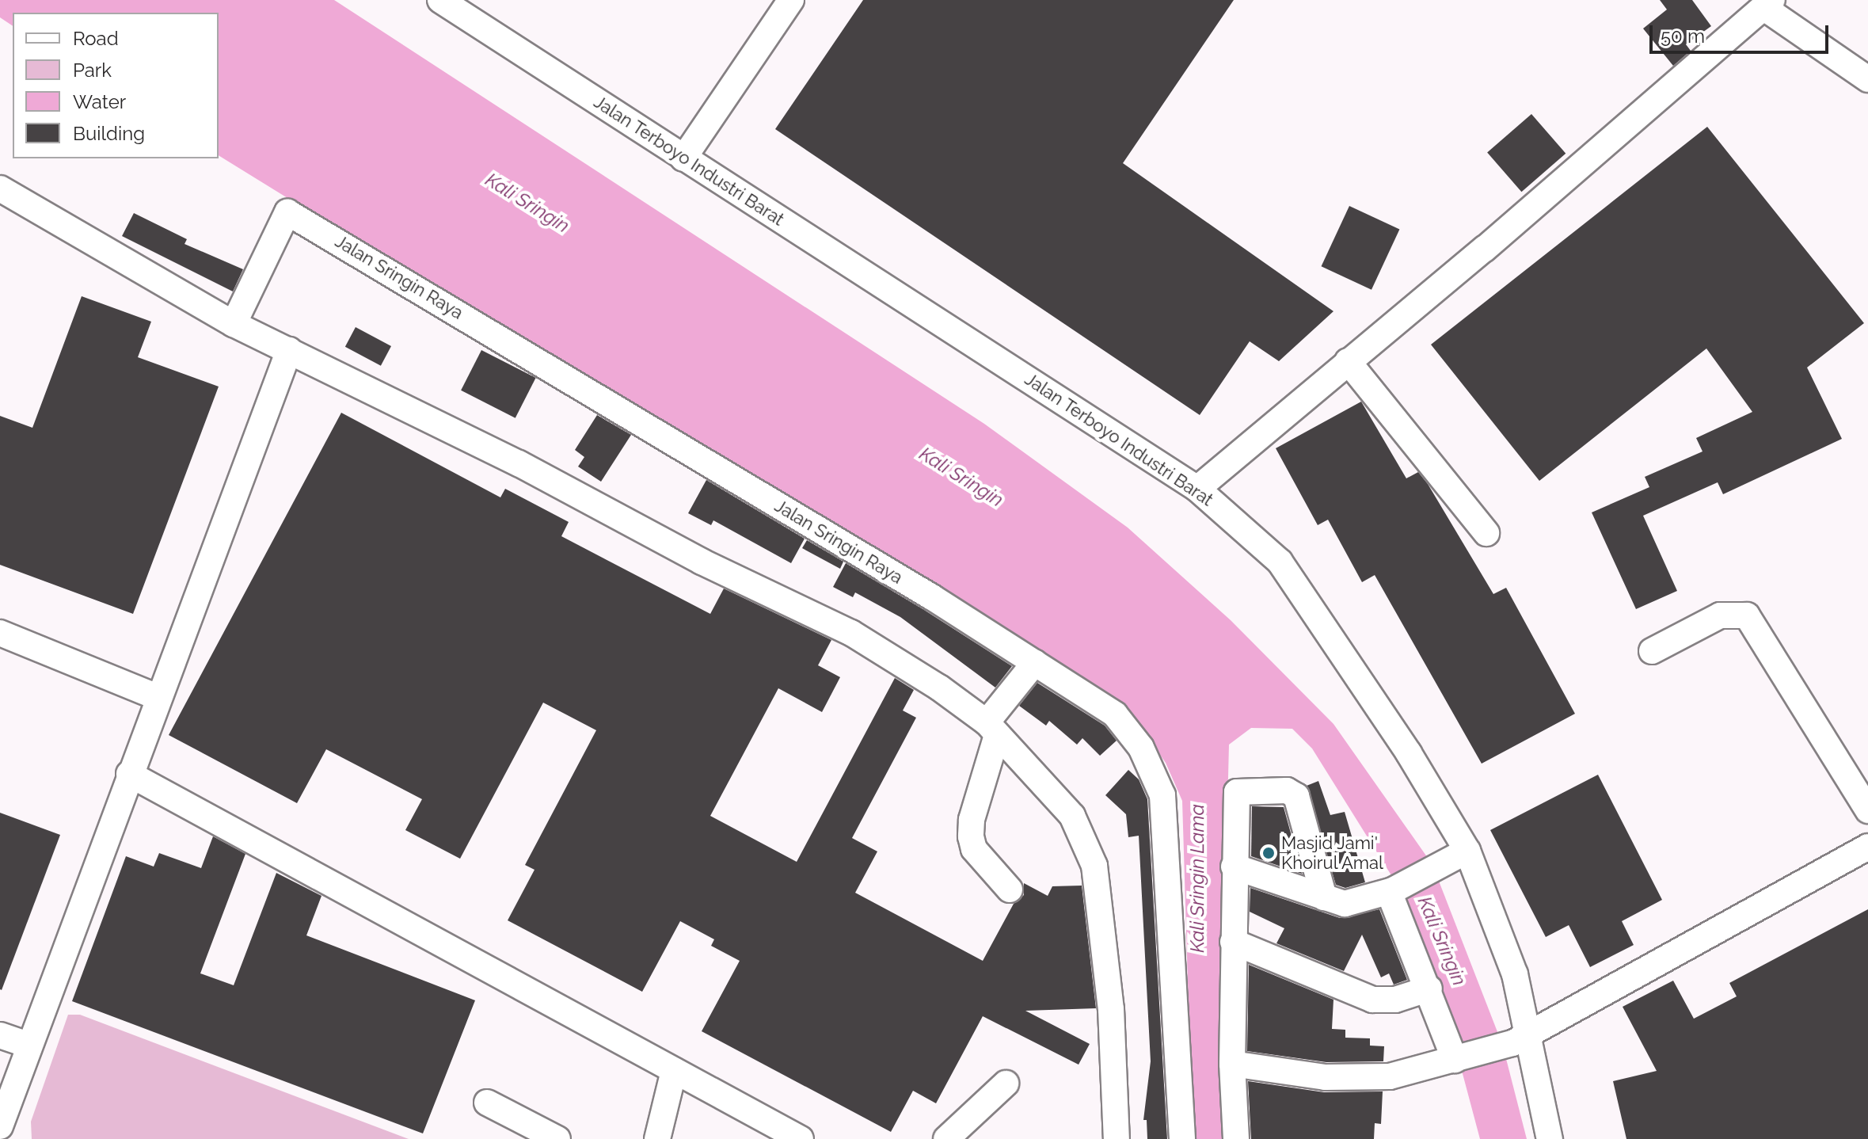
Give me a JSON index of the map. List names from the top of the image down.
{
  "streets": {
    "street": ["Jalan Terboyo Industri Barat", "Jalan Sringin Raya"]
  },
  "water": ["Kali Sringin", "Kali Sringin Lama"],
  "places": ["Masjid Jami' Khoirul Amal"],
  "legend": [
    "Road",
    "Park",
    "Water",
    "Building"
  ],
  "scale_bar": "50 m"
}
